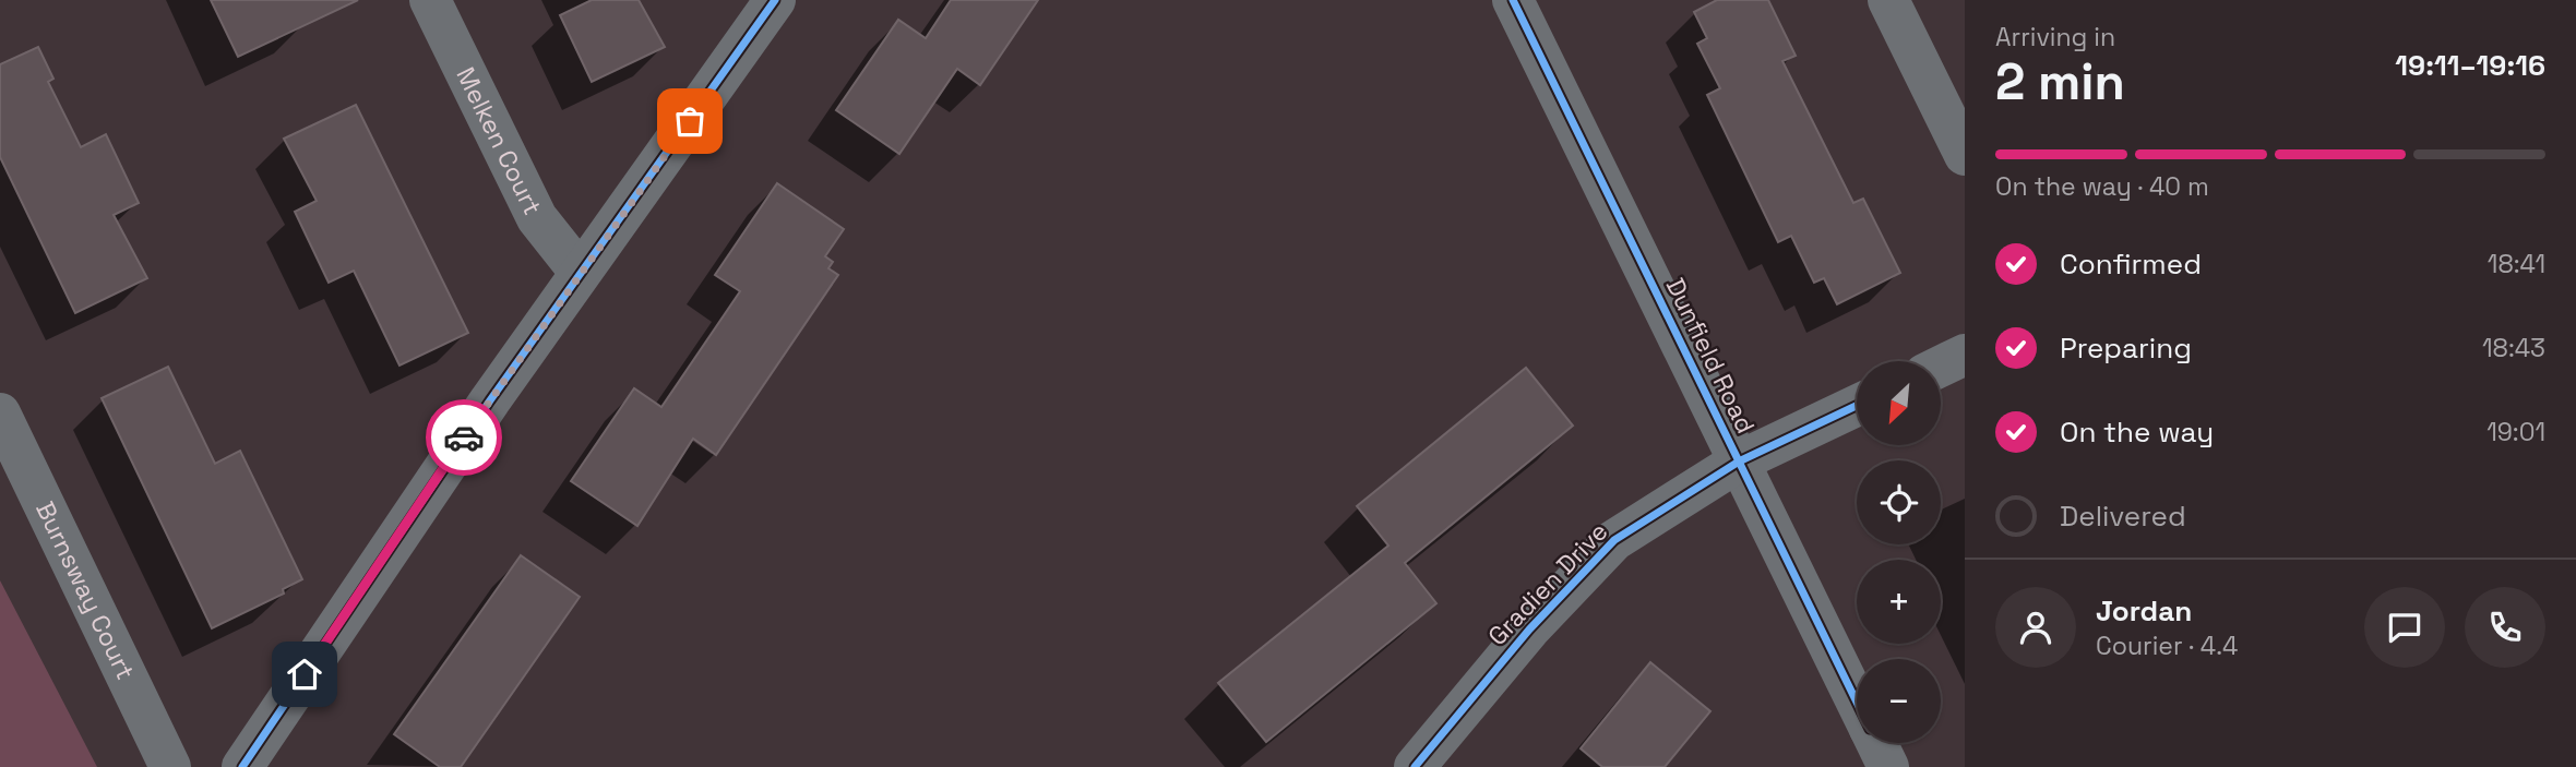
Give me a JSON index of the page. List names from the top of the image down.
{
  "streets": {
    "street": [
      "Melken Court",
      "Dunfield Road",
      "Gradien Drive",
      "Burnsway Court"
    ]
  },
  "crossings": [
    ["Dunfield Road", "Gradien Drive"]
  ],
  "north": "bottom left",
  "page": {
    "heading": ["2 min", "Arriving in", "19:11–19:16"],
    "panel": ["Jordan", "Courier · 4.4"],
    "bar": "On the way · 40 m",
    "list": [
      ["Confirmed", "18:41"],
      ["Preparing", "18:43"],
      ["On the way", "19:01"],
      "Delivered"
    ],
    "map_buttons": ["+", "−"]
  }
}
